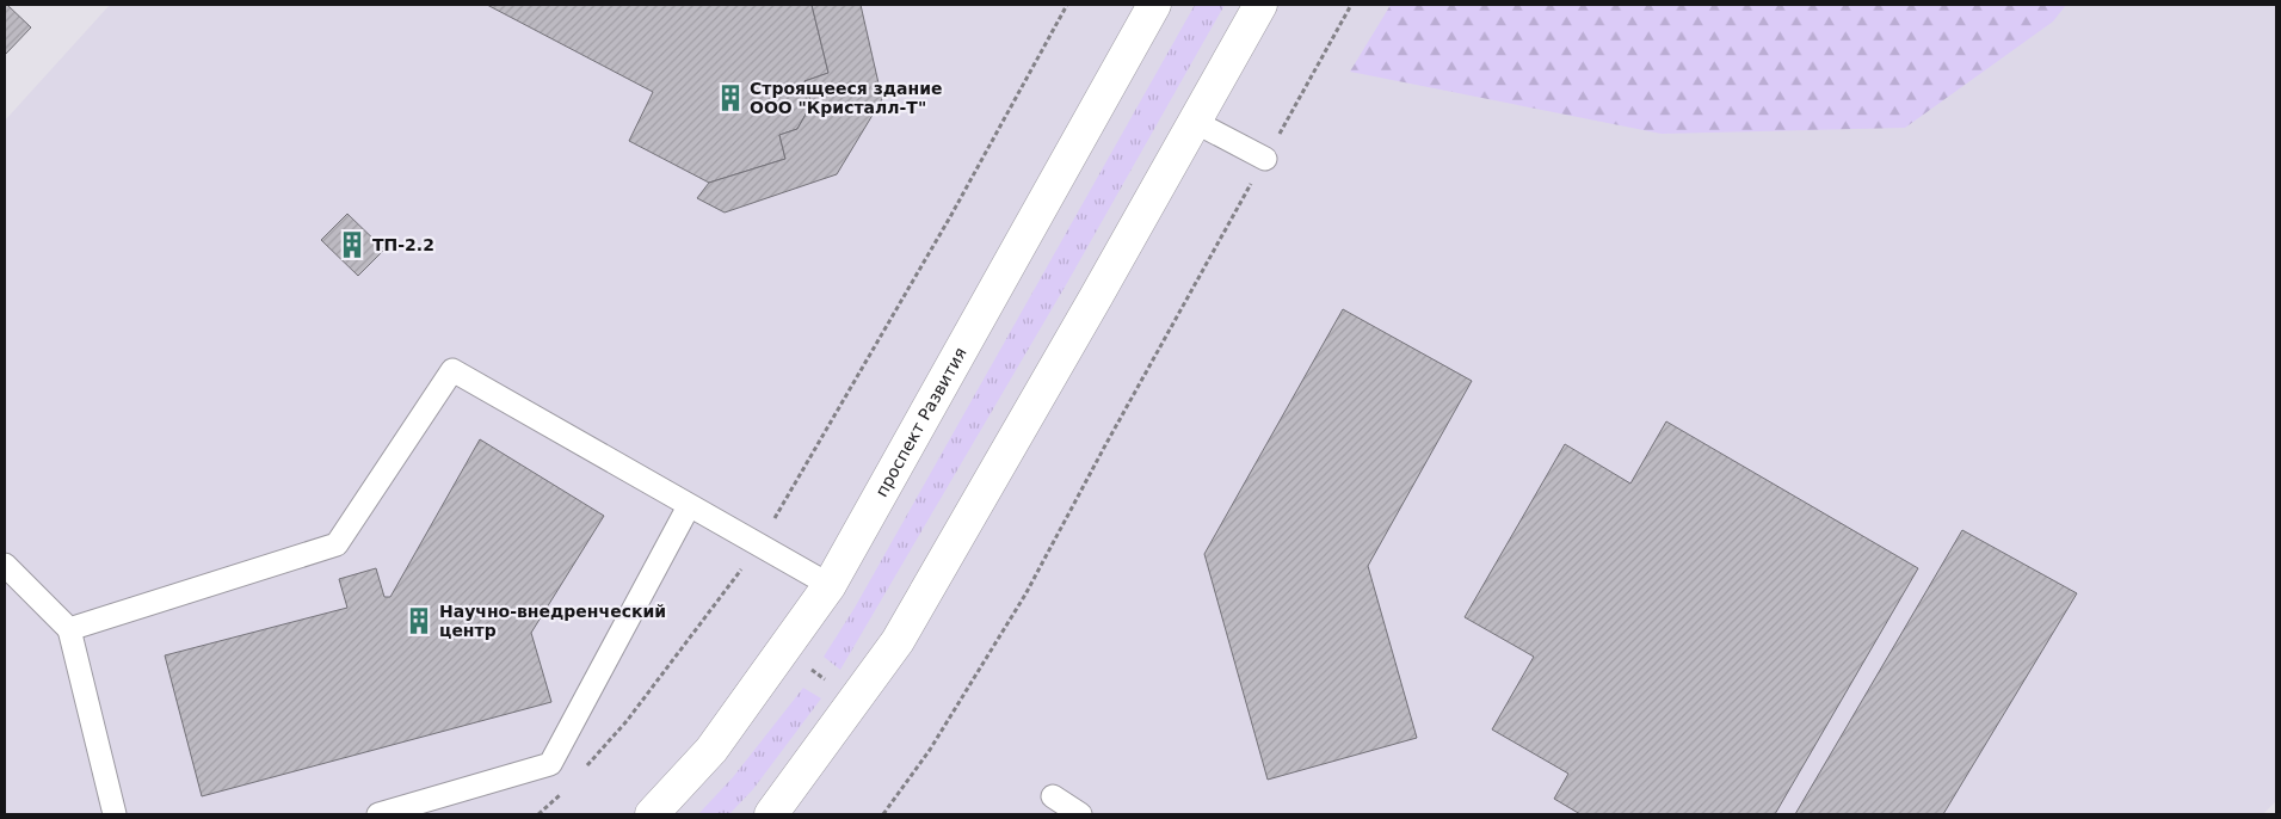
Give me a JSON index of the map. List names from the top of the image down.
{
  "streets": {
    "street": ["проспект Развития"]
  },
  "places": {
    "building": ["Строящееся здание ООО \"Кристалл-Т\"", "ТП-2.2", "Научно-внедренческий центр"]
  }
}
